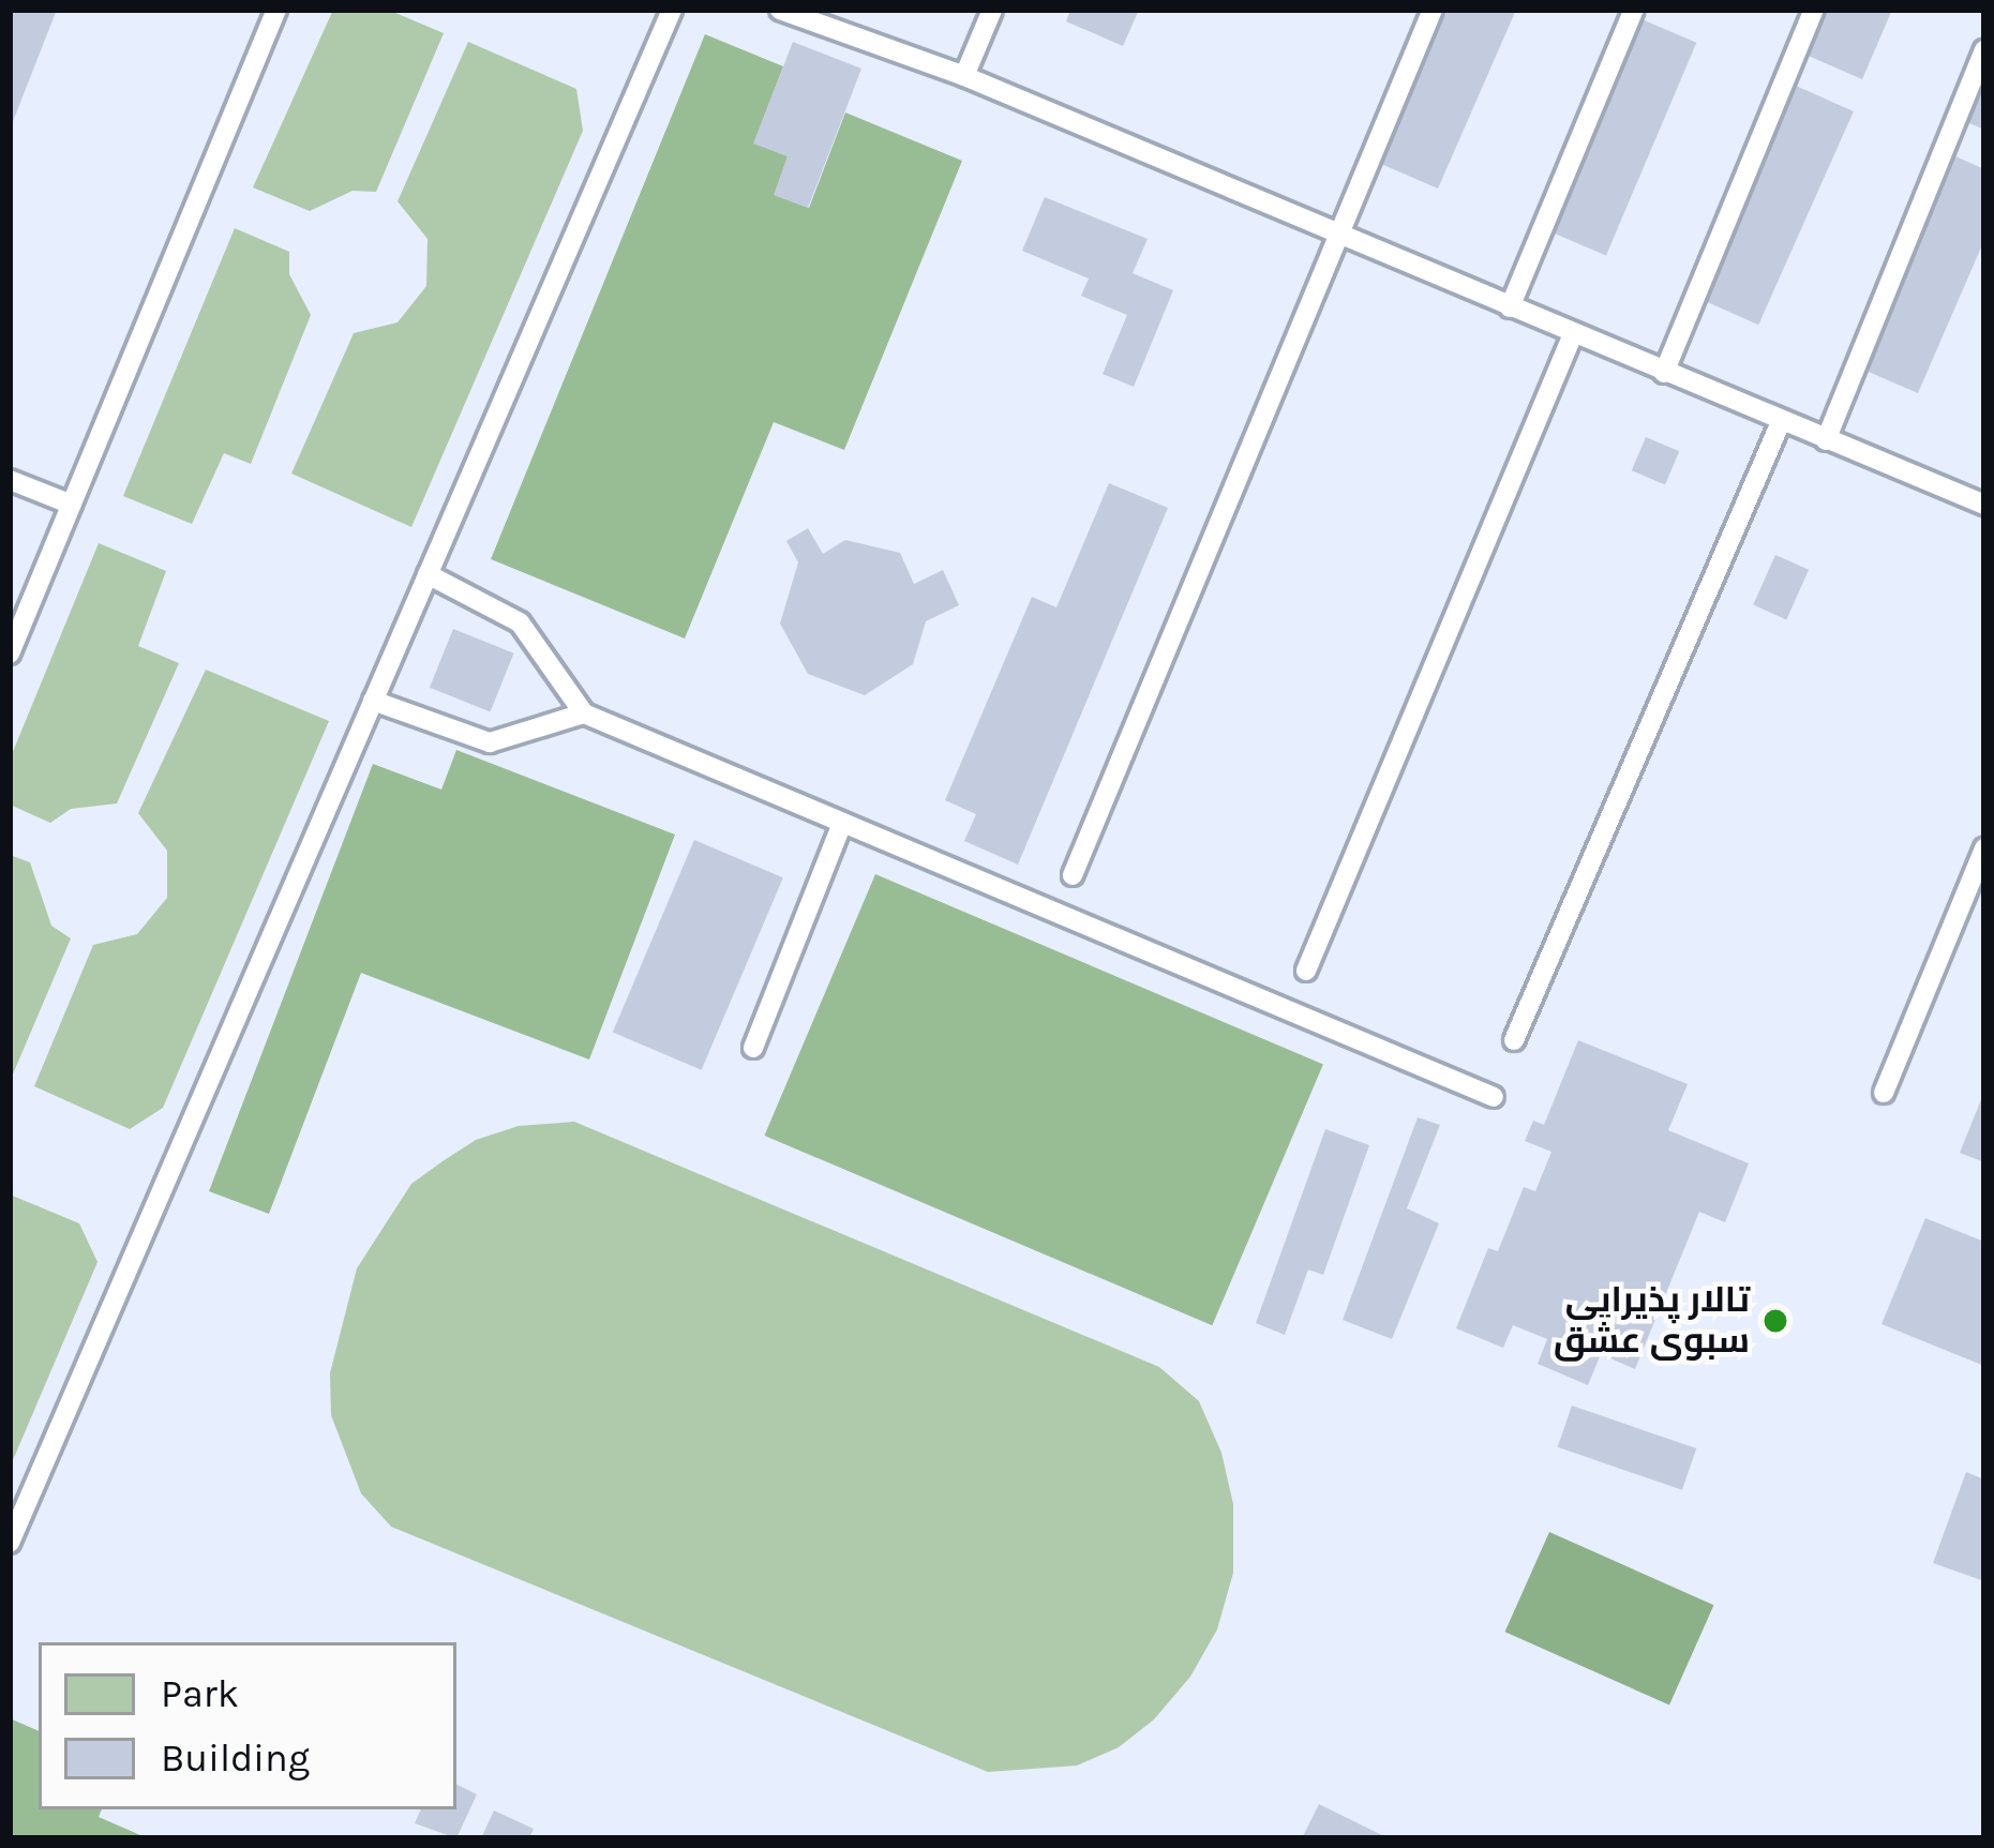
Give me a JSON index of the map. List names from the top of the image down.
{
  "places": ["تالار پذیرایی سبوی عشق"],
  "legend": ["Park", "Building"]
}
